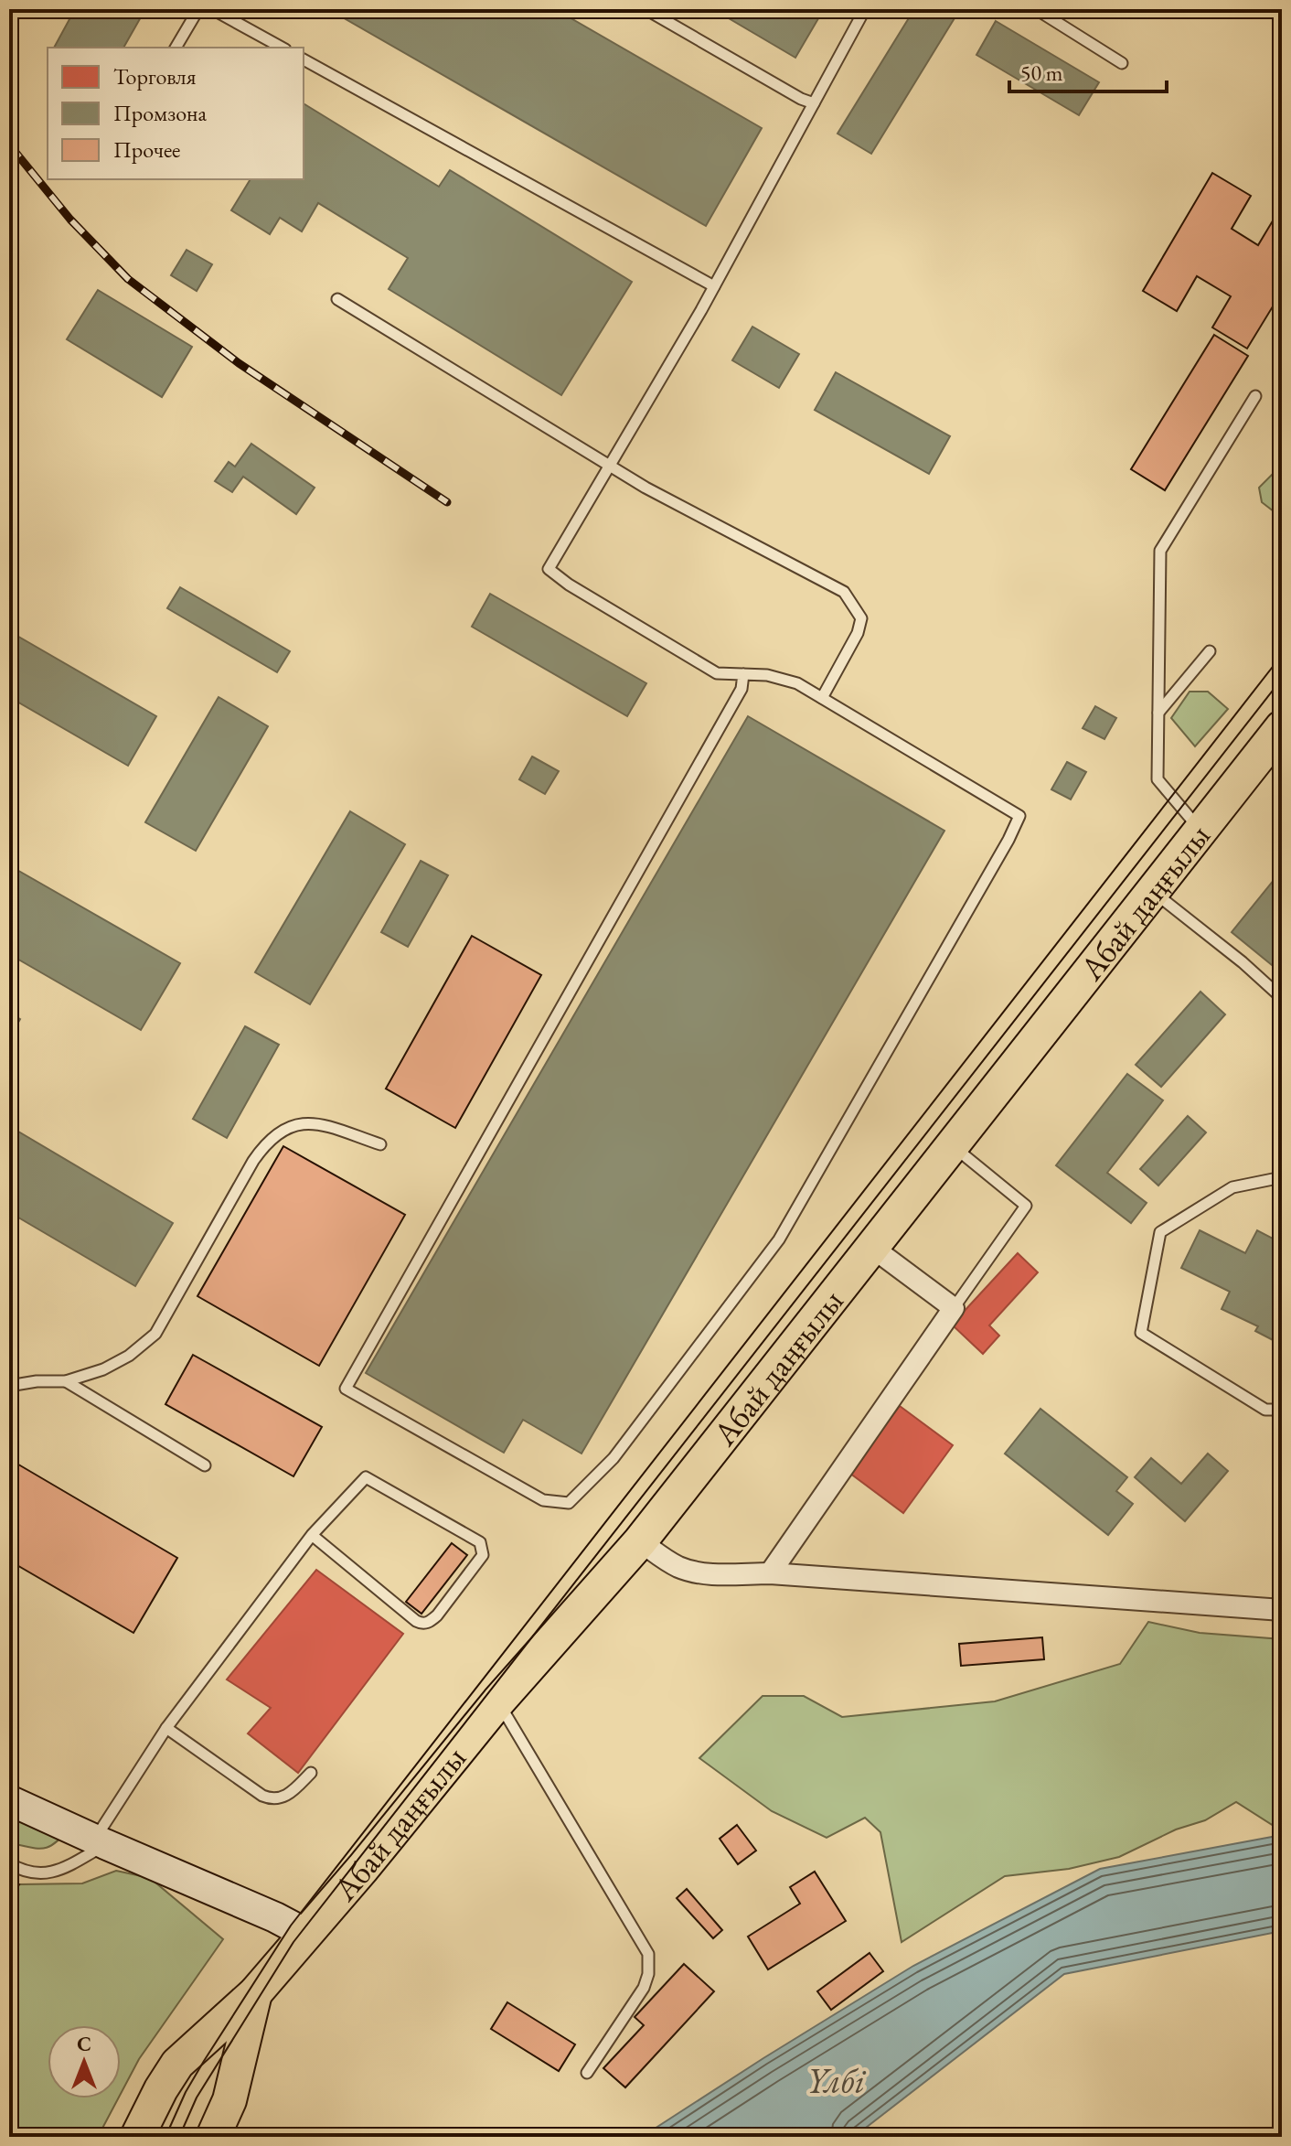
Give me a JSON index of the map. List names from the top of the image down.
{
  "streets": {
    "main road": ["Абай даңғылы"]
  },
  "water": ["Үлбі"],
  "legend": ["Торговля", "Промзона", "Прочее"],
  "scale_bar": "50 m",
  "north": "top"
}
